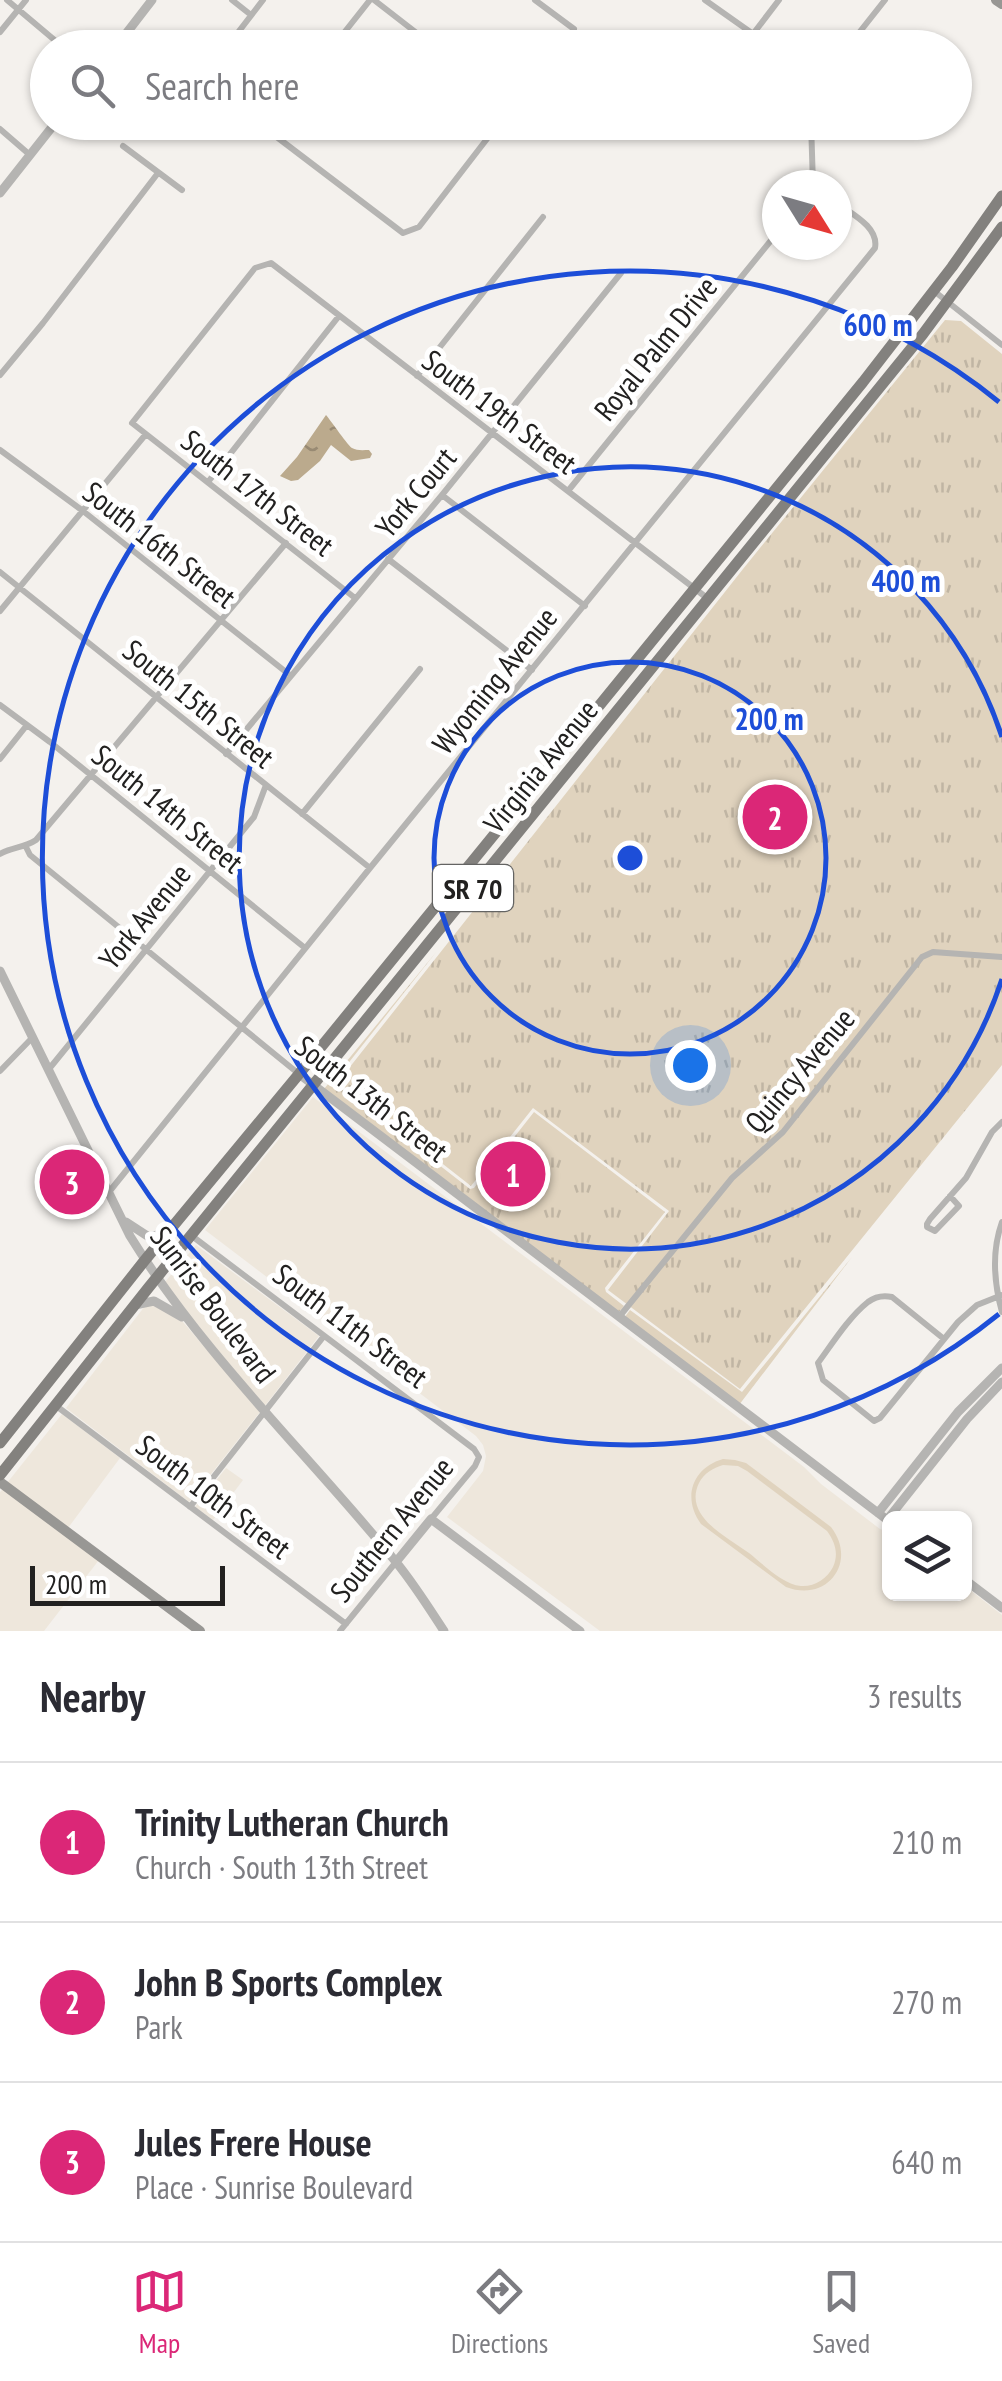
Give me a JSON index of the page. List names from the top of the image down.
{
  "streets": {
    "main road": ["Virginia Avenue", "SR 70"],
    "street": [
      "Royal Palm Drive",
      "South 19th Street",
      "South 17th Street",
      "York Court",
      "South 16th Street",
      "Wyoming Avenue",
      "South 15th Street",
      "South 14th Street",
      "York Avenue",
      "Quincy Avenue",
      "South 13th Street",
      "Sunrise Boulevard",
      "South 11th Street",
      "South 10th Street",
      "Southern Avenue"
    ]
  },
  "crossings": [
    ["Royal Palm Drive", "South 19th Street"],
    ["South 19th Street", "South 17th Street"],
    ["South 19th Street", "York Court"],
    ["South 19th Street", "Wyoming Avenue"],
    ["South 19th Street", "Virginia Avenue"],
    ["South 17th Street", "York Court"],
    ["York Court", "South 16th Street"],
    ["York Court", "South 15th Street"],
    ["Wyoming Avenue", "South 15th Street"],
    ["Wyoming Avenue", "South 14th Street"],
    ["Wyoming Avenue", "South 13th Street"],
    ["Wyoming Avenue", "Sunrise Boulevard"],
    ["South 15th Street", "York Avenue"],
    ["Virginia Avenue", "South 13th Street"],
    ["Virginia Avenue", "Sunrise Boulevard"],
    ["Virginia Avenue", "South 11th Street"],
    ["Virginia Avenue", "South 10th Street"],
    ["South 14th Street", "York Avenue"],
    ["York Avenue", "South 13th Street"],
    ["York Avenue", "Sunrise Boulevard"],
    ["Quincy Avenue", "South 13th Street"],
    ["Sunrise Boulevard", "Southern Avenue"],
    ["South 11th Street", "Southern Avenue"],
    ["South 10th Street", "Southern Avenue"]
  ],
  "scale_bar": "200 m",
  "north": "bottom right",
  "page": {
    "search": "Search here",
    "pins": ["2", "1", "3"],
    "scale": "200 m",
    "heading": ["Nearby", "3 results"],
    "list": [
      {
        "mark": "1",
        "name": "Trinity Lutheran Church",
        "note": "Church · South 13th Street",
        "value": "210 m"
      },
      {
        "mark": "2",
        "name": "John B Sports Complex",
        "note": "Park",
        "value": "270 m"
      },
      {
        "mark": "3",
        "name": "Jules Frere House",
        "note": "Place · Sunrise Boulevard",
        "value": "640 m"
      }
    ],
    "nav": ["Map", "Directions", "Saved"]
  },
  "rings": ["600 m", "400 m", "200 m"]
}
